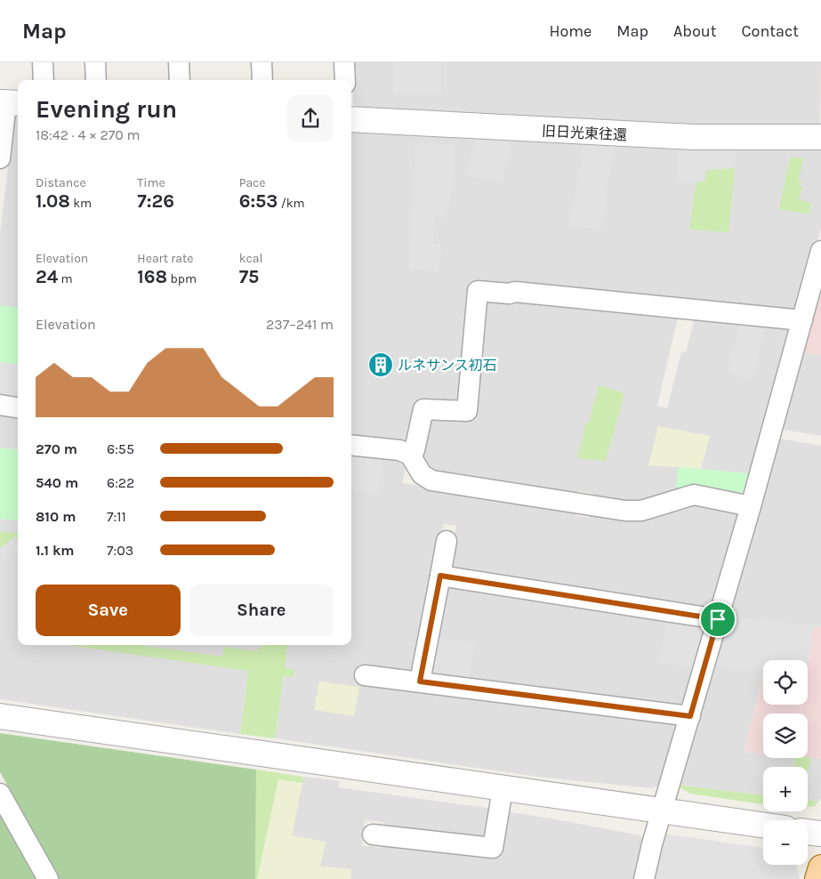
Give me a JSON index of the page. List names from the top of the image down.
{
  "streets": {
    "street": ["旧日光東往還"]
  },
  "places": {
    "building": ["ルネサンス初石"]
  },
  "page": {
    "header": "Map",
    "nav": [
      "Home",
      "Map",
      "About",
      "Contact"
    ],
    "heading": ["Evening run", "18:42 · 4 × 270 m"],
    "stats": [
      ["Distance", "1.08 km"],
      ["Time", "7:26"],
      ["Pace", "6:53 /km"],
      ["Elevation", "24 m"],
      ["Heart rate", "168 bpm"],
      ["kcal", "75"]
    ],
    "chart": ["Elevation", "237–241 m"],
    "list": [
      {
        "name": "270 m",
        "note": "6:55"
      },
      {
        "name": "540 m",
        "note": "6:22"
      },
      {
        "name": "810 m",
        "note": "7:11"
      },
      {
        "name": "1.1 km",
        "note": "7:03"
      }
    ],
    "buttons": ["Save", "Share"],
    "map_buttons": ["+", "−"]
  }
}
